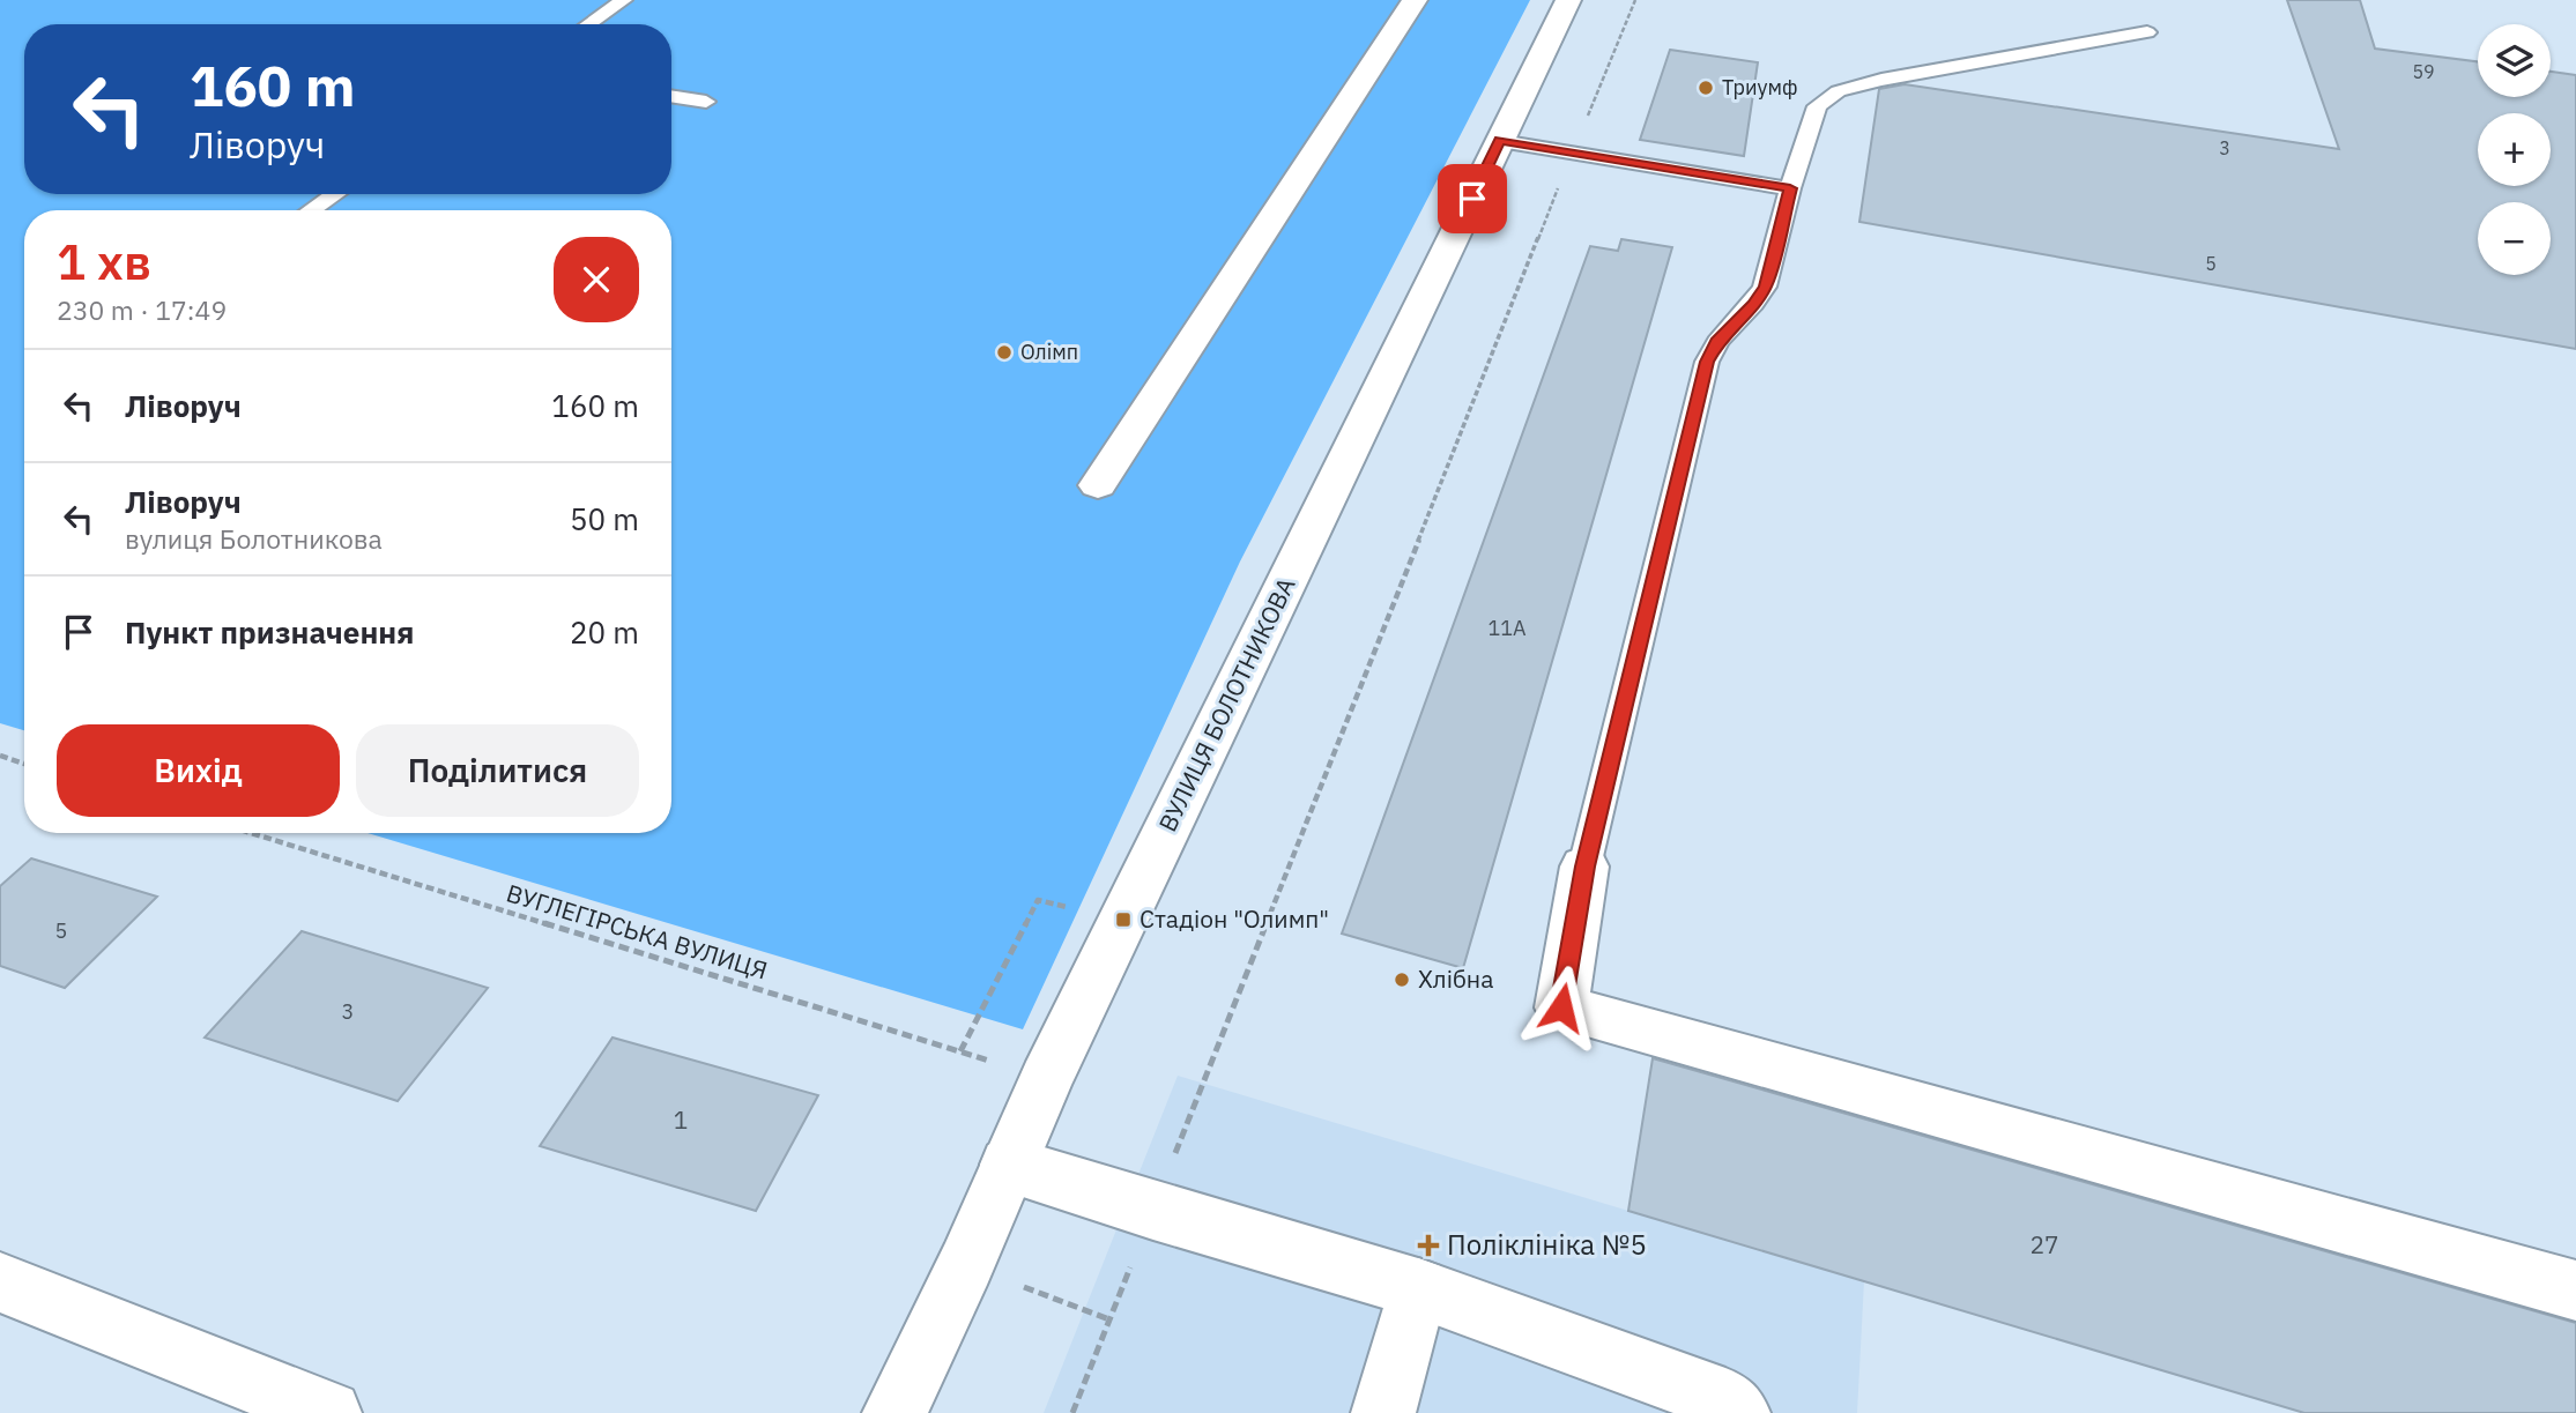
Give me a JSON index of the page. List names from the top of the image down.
{
  "streets": {
    "street": ["ВУЛИЦЯ БОЛОТНИКОВА"],
    "path": ["ВУГЛЕГІРСЬКА ВУЛИЦЯ"]
  },
  "crossings": [
    ["ВУЛИЦЯ БОЛОТНИКОВА", "ВУГЛЕГІРСЬКА ВУЛИЦЯ"]
  ],
  "places": {
    "other": ["Триумф", "Олімп", "Хлібна"],
    "transit": ["Стадіон \"Олимп\""],
    "health": ["Поліклініка №5"]
  },
  "house_numbers": [
    "59",
    "3",
    "5",
    "11А",
    "5",
    "3",
    "1",
    "27"
  ],
  "page": {
    "map_buttons": ["+", "−"],
    "turn": ["160 m", "Ліворуч"],
    "heading": ["1 хв", "230 m · 17:49"],
    "list": [
      {
        "name": "Ліворуч",
        "value": "160 m"
      },
      {
        "name": "Ліворуч",
        "note": "вулиця Болотникова",
        "value": "50 m"
      },
      {
        "name": "Пункт призначення",
        "value": "20 m"
      }
    ],
    "buttons": ["Вихід", "Поділитися"]
  }
}
